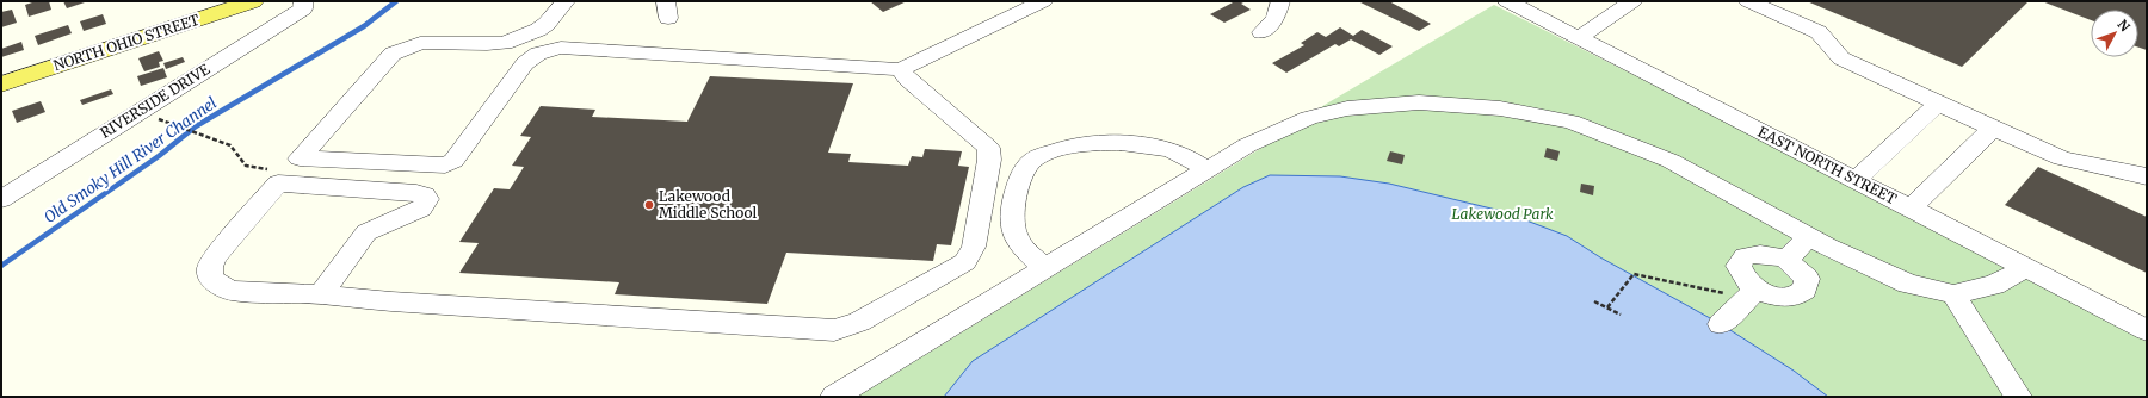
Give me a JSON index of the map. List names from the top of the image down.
{
  "streets": {
    "main road": ["NORTH OHIO STREET"],
    "street": ["RIVERSIDE DRIVE", "EAST NORTH STREET"]
  },
  "water": ["Old Smoky Hill River Channel"],
  "parks": ["Lakewood Park"],
  "places": ["Lakewood Middle School"],
  "north": "top right"
}
